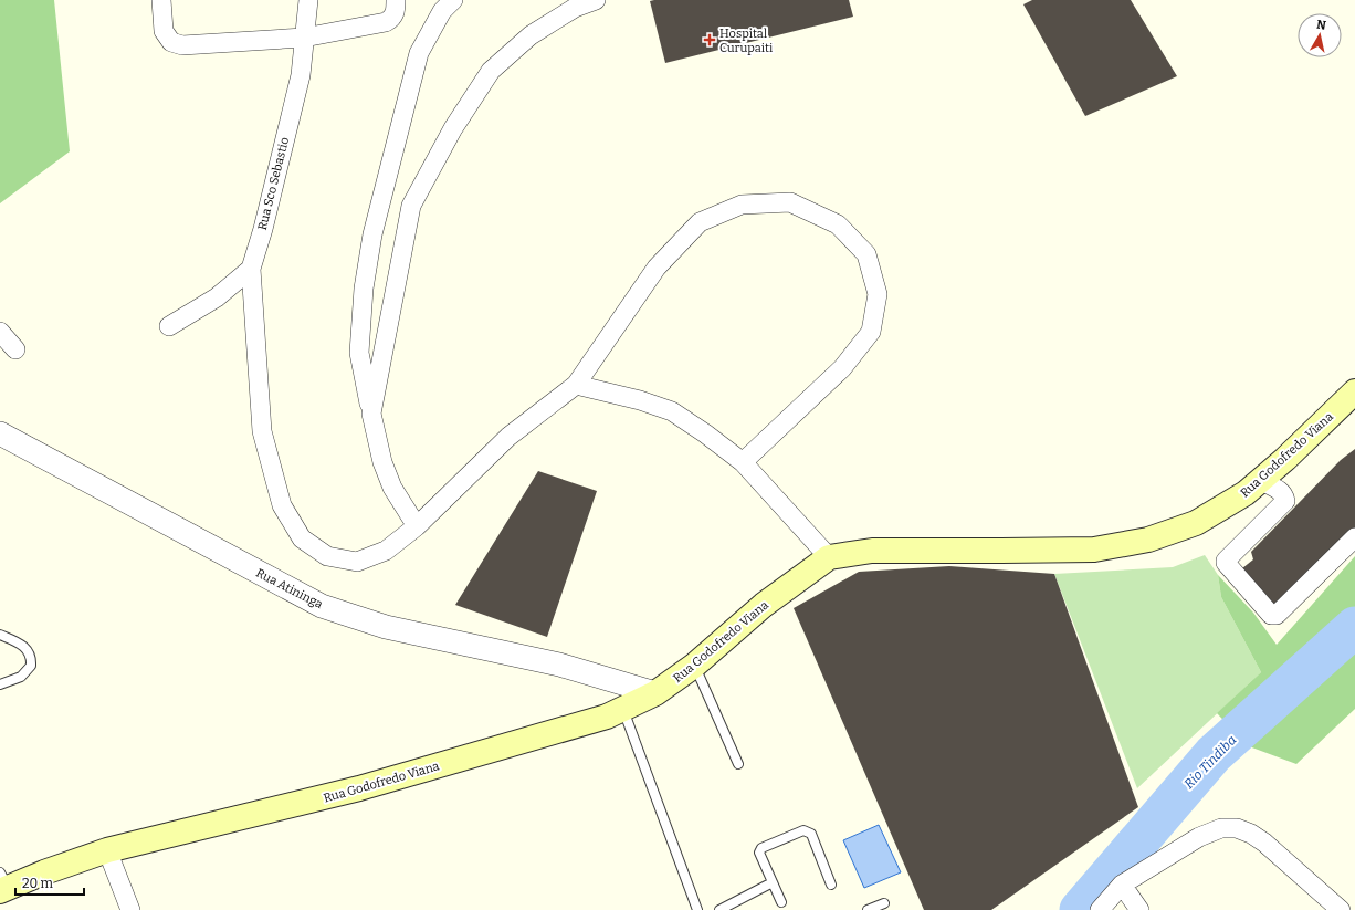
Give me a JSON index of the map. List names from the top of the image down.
{
  "streets": {
    "main road": ["Rua Godofredo Viana"],
    "street": ["Rua Sco Sebastio", "Rua Atininga"]
  },
  "crossings": [
    ["Rua Godofredo Viana", "Rua Atininga"]
  ],
  "water": ["Rio Tindiba"],
  "places": {
    "health": ["Hospital Curupaiti"]
  },
  "scale_bar": "20 m",
  "north": "top"
}
